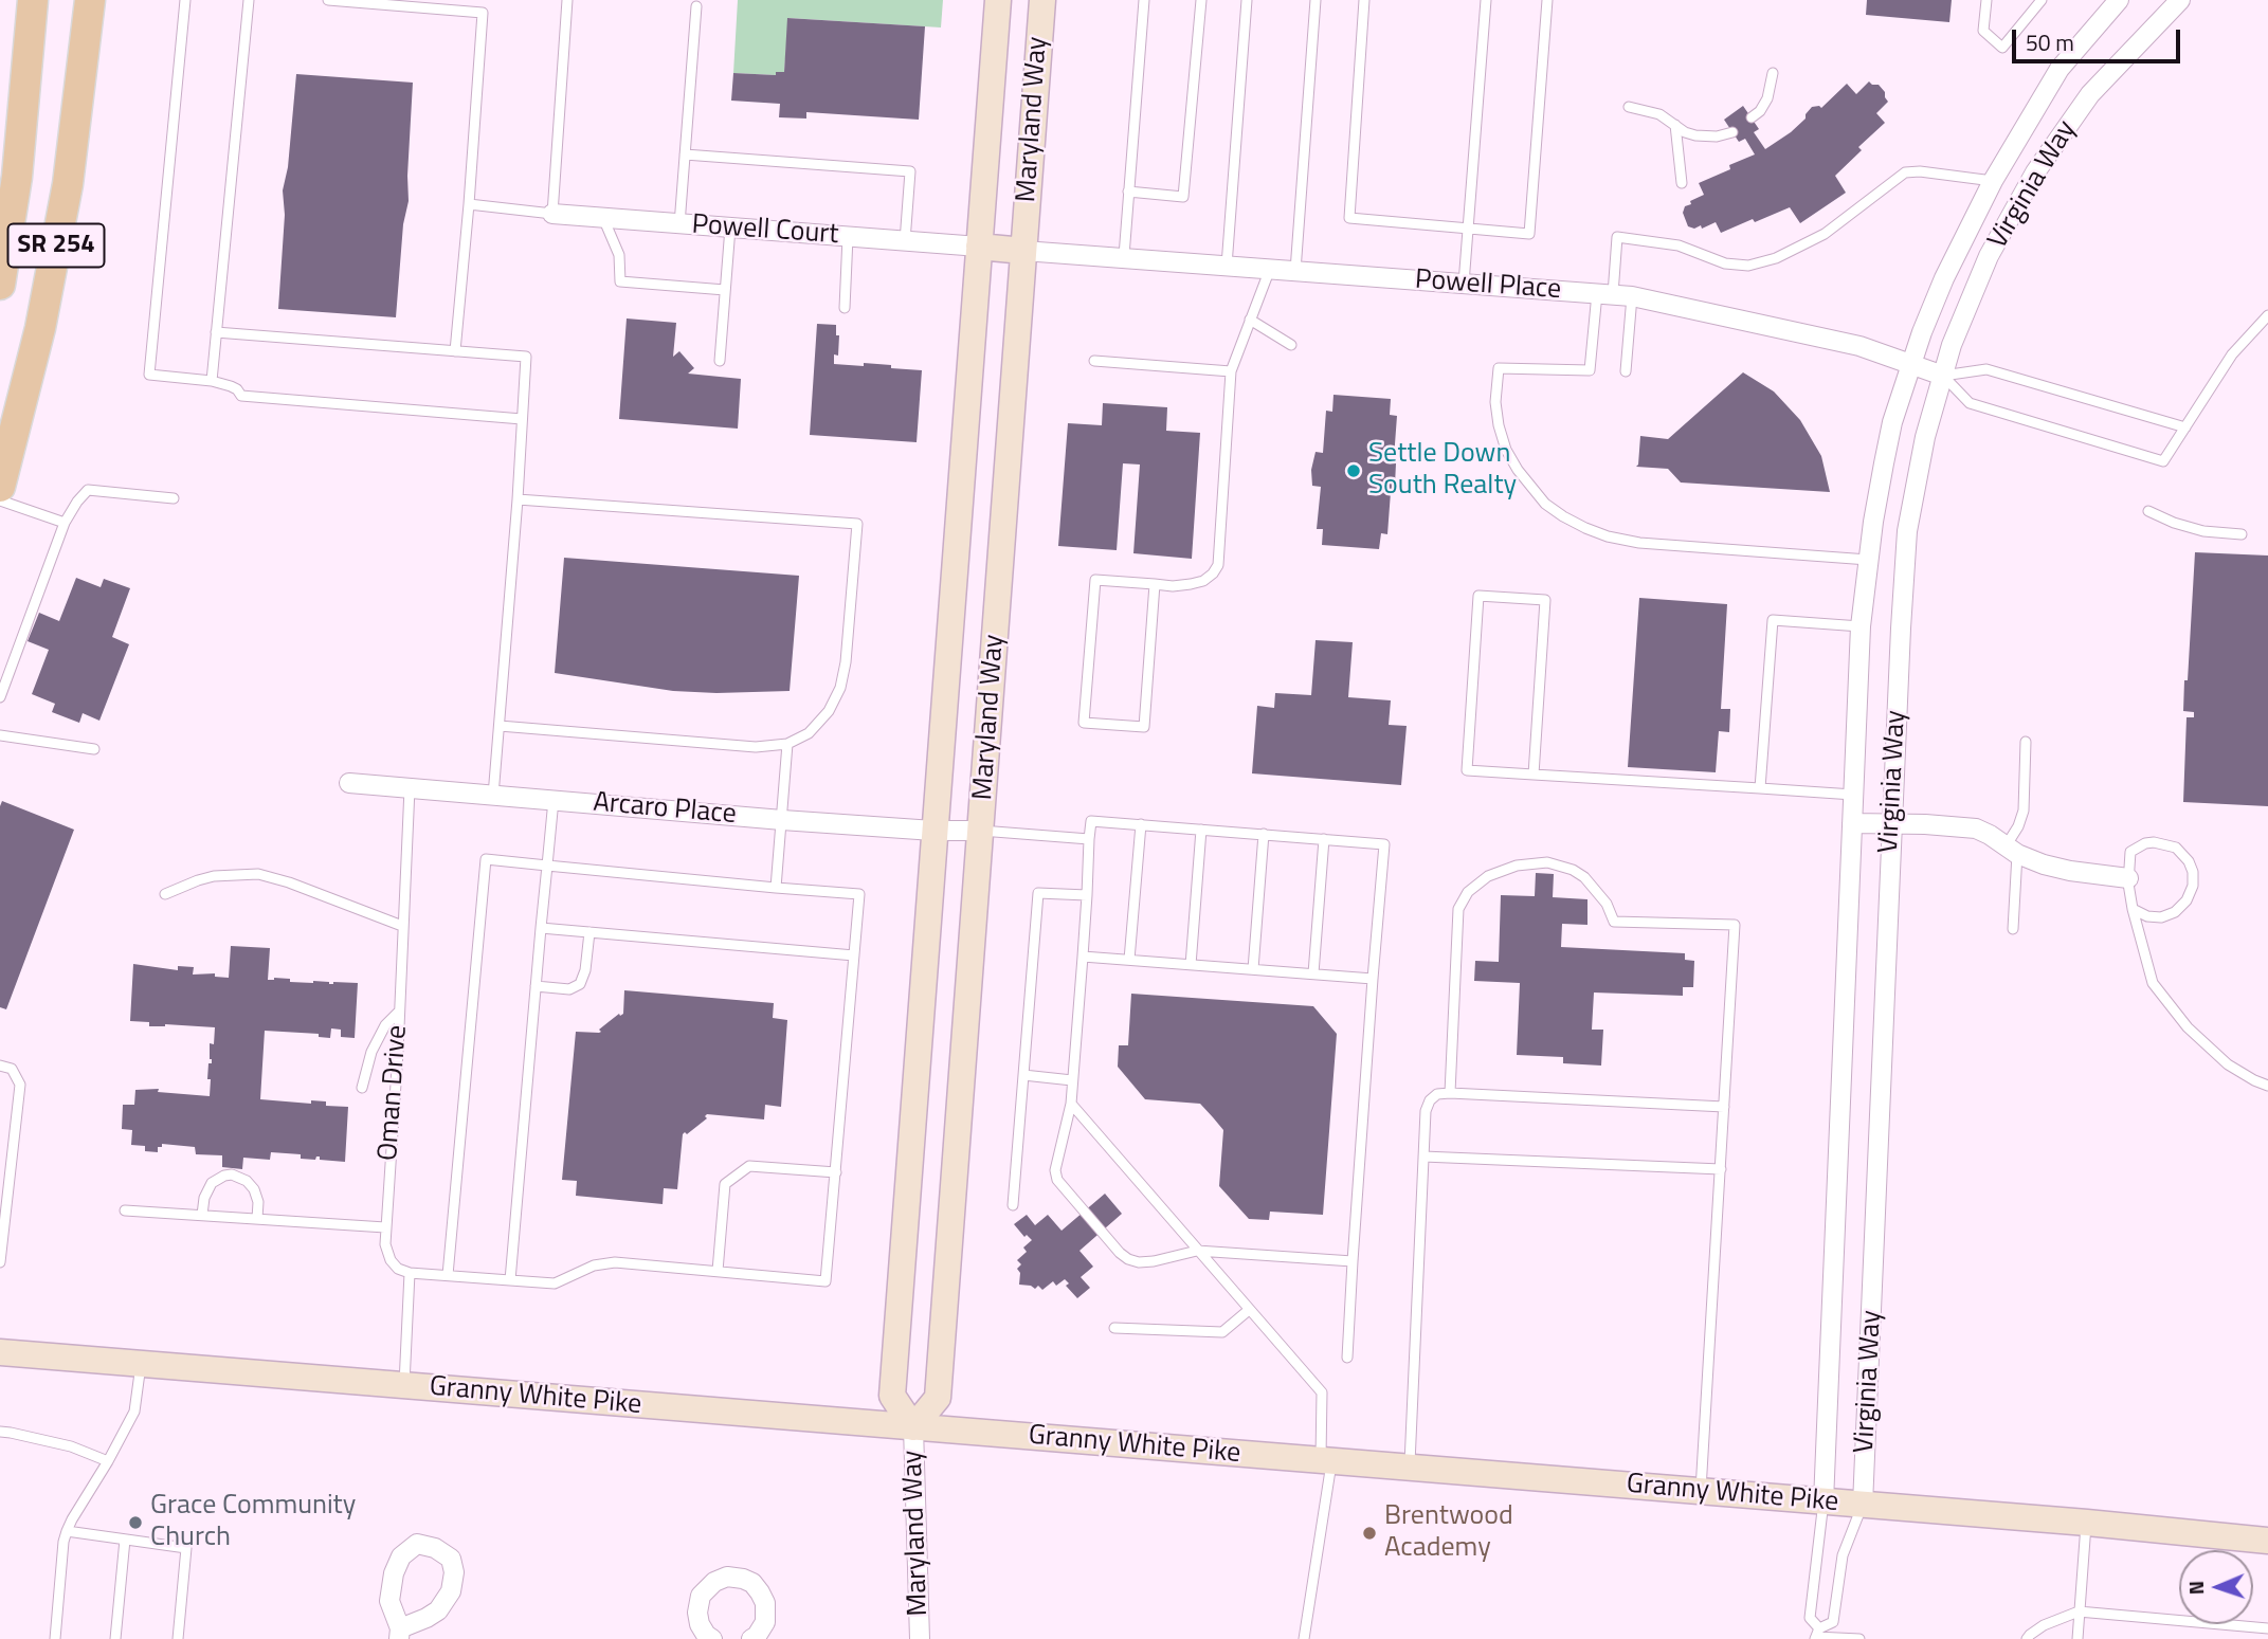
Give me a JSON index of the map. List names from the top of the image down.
{
  "streets": {
    "main road": ["Maryland Way", "SR 254", "Granny White Pike"],
    "street": [
      "Virginia Way",
      "Powell Court",
      "Powell Place",
      "Arcaro Place"
    ],
    "lane": ["Oman Drive"]
  },
  "crossings": [
    ["Maryland Way", "Powell Court"],
    ["Maryland Way", "Powell Place"],
    ["Maryland Way", "Arcaro Place"],
    ["Maryland Way", "Granny White Pike"],
    ["Virginia Way", "Powell Place"],
    ["Virginia Way", "Granny White Pike"],
    ["Arcaro Place", "Oman Drive"]
  ],
  "places": ["Settle Down South Realty", "Grace Community Church", "Brentwood Academy"],
  "scale_bar": "50 m",
  "north": "left"
}
